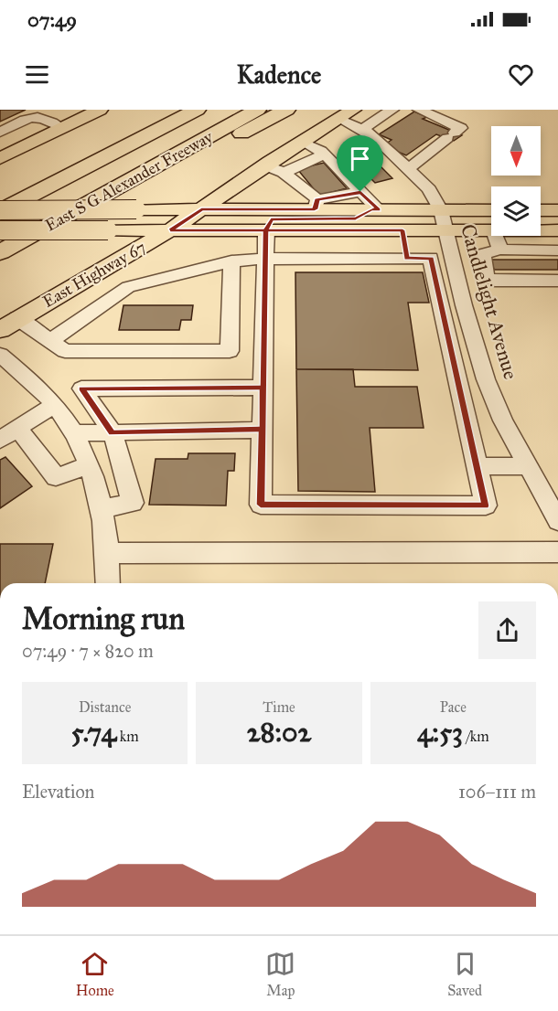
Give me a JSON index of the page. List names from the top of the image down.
{
  "streets": {
    "highway": ["East S G Alexander Freeway"],
    "main road": ["East Highway 67"],
    "street": ["Candlelight Avenue"]
  },
  "crossings": [
    ["East Highway 67", "Candlelight Avenue"]
  ],
  "north": "bottom",
  "page": {
    "status": "07:49",
    "header": "Kadence",
    "heading": ["Morning run", "07:49 · 7 × 820 m"],
    "stats": [
      ["Distance", "5.74 km"],
      ["Time", "28:02"],
      ["Pace", "4:53 /km"]
    ],
    "chart": ["Elevation", "106–111 m"],
    "tabs": ["Home", "Map", "Saved"]
  }
}
